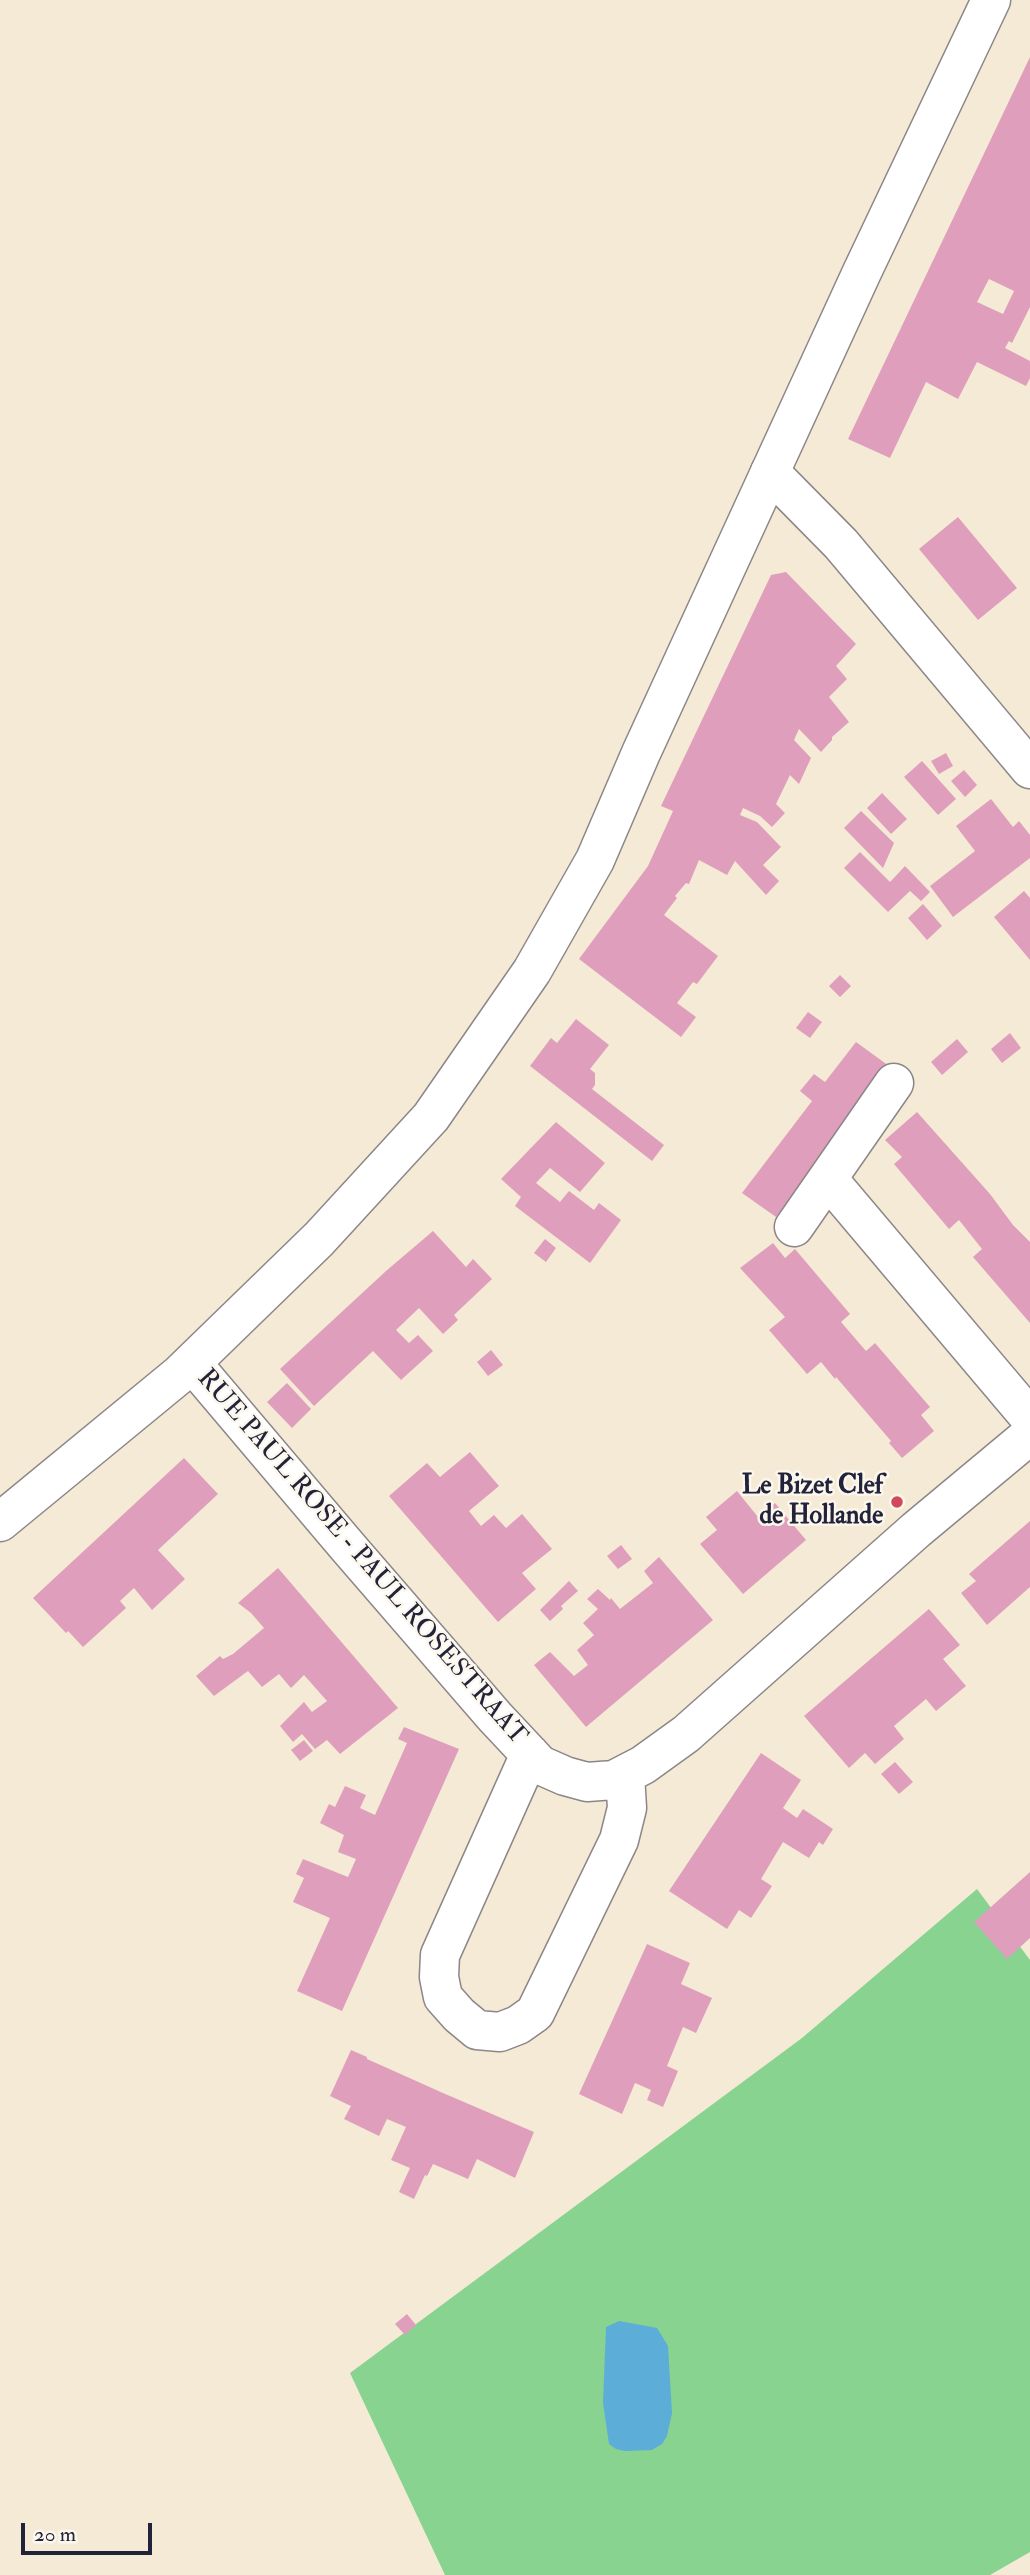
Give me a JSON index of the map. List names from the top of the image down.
{
  "streets": {
    "street": ["RUE PAUL ROSE - PAUL ROSESTRAAT"]
  },
  "places": ["Le Bizet Clef de Hollande"],
  "scale_bar": "20 m"
}
